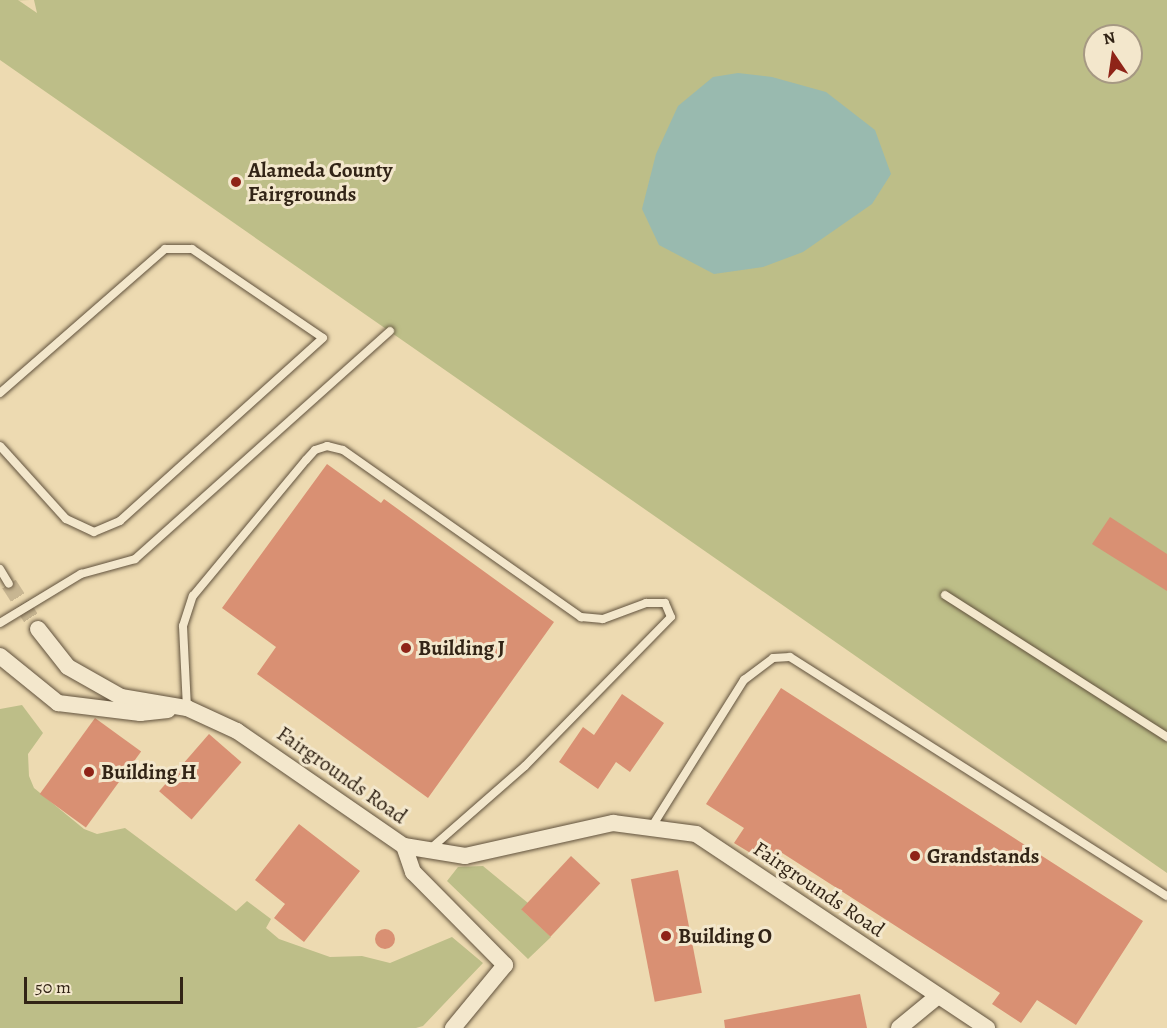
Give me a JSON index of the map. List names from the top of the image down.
{
  "streets": {
    "street": ["Fairgrounds Road"]
  },
  "places": [
    "Alameda County Fairgrounds",
    "Building J",
    "Building H",
    "Grandstands",
    "Building O"
  ],
  "scale_bar": "50 m",
  "north": "top"
}
